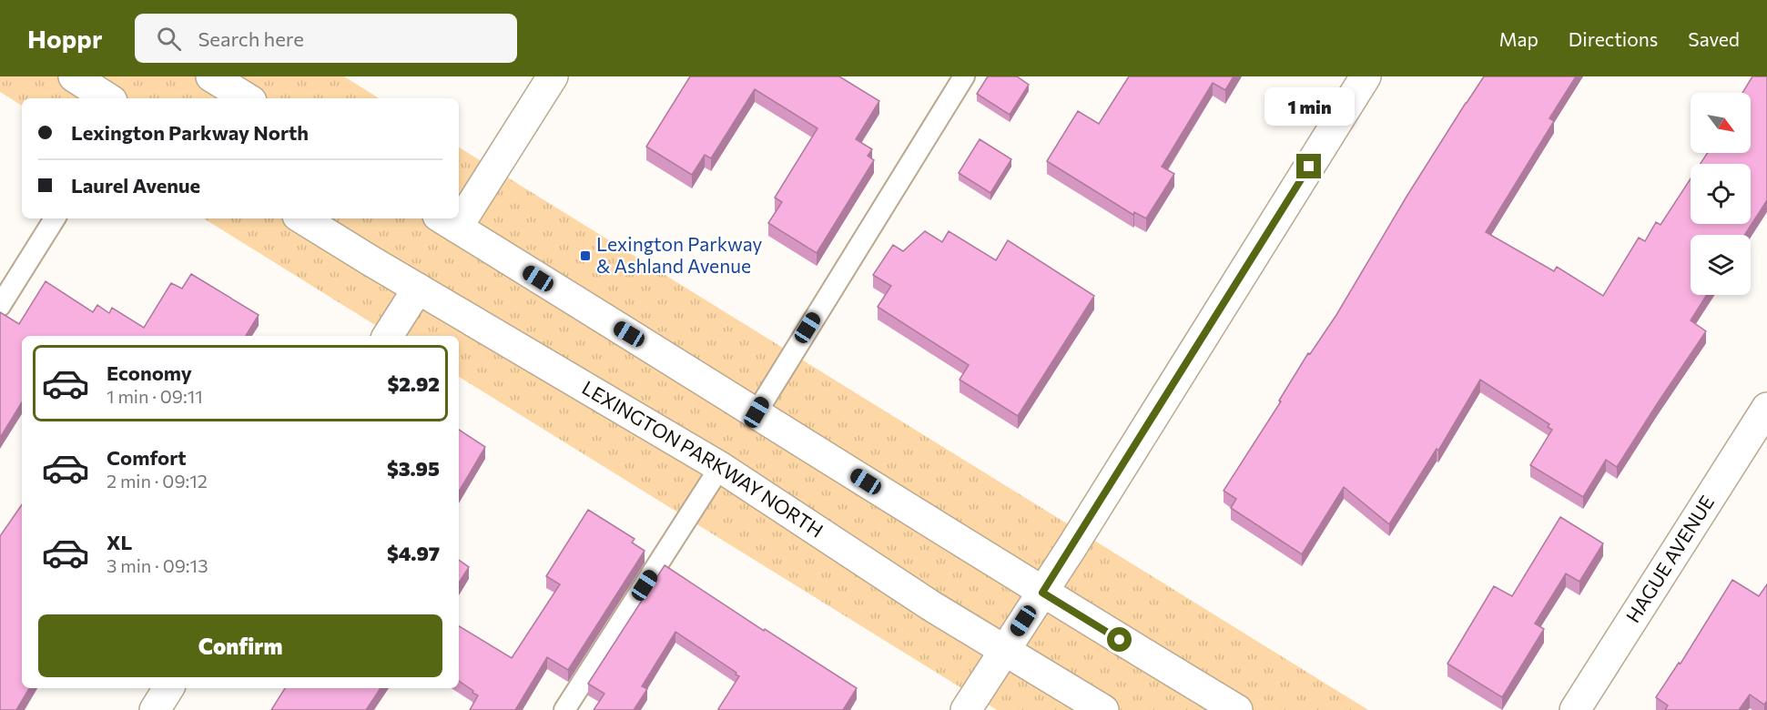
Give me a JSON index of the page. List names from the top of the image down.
{
  "streets": {
    "main road": ["LEXINGTON PARKWAY NORTH", "HAGUE AVENUE"]
  },
  "places": {
    "transit": ["Lexington Parkway & Ashland Avenue"]
  },
  "north": "bottom right",
  "page": {
    "header": "Hoppr",
    "search": "Search here",
    "nav": ["Map", "Directions", "Saved"],
    "bubble": "1 min",
    "banner": ["Lexington Parkway North", "Laurel Avenue"],
    "list": [
      {
        "name": "Economy",
        "note": "1 min · 09:11",
        "value": "$2.92"
      },
      {
        "name": "Comfort",
        "note": "2 min · 09:12",
        "value": "$3.95"
      },
      {
        "name": "XL",
        "note": "3 min · 09:13",
        "value": "$4.97"
      }
    ],
    "buttons": "Confirm"
  }
}
